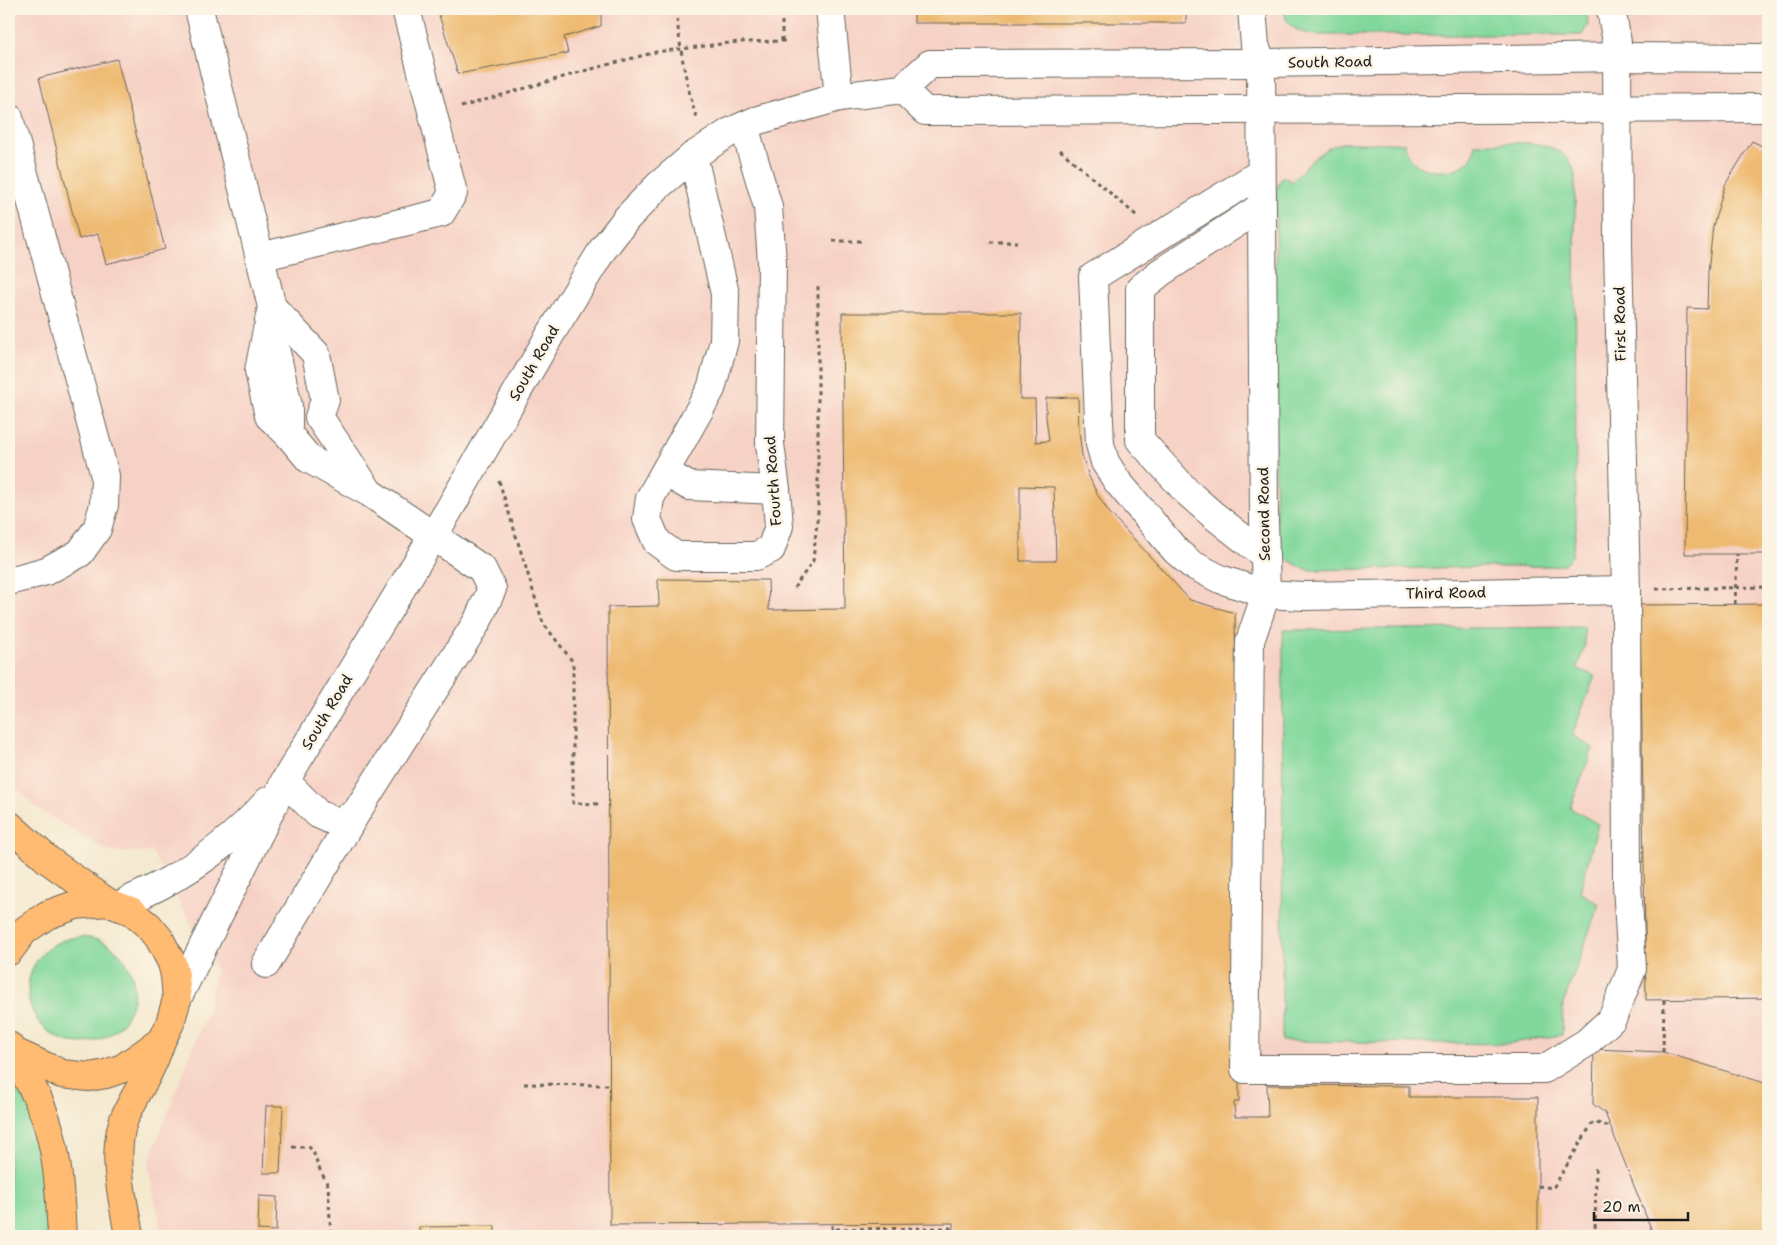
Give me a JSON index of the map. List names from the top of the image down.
{
  "streets": {
    "street": [
      "South Road",
      "First Road",
      "Fourth Road",
      "Second Road",
      "Third Road"
    ]
  },
  "crossings": [
    ["South Road", "First Road"],
    ["South Road", "Fourth Road"],
    ["South Road", "Second Road"],
    ["First Road", "Second Road"],
    ["First Road", "Third Road"],
    ["Second Road", "Third Road"]
  ],
  "scale_bar": "20 m"
}
